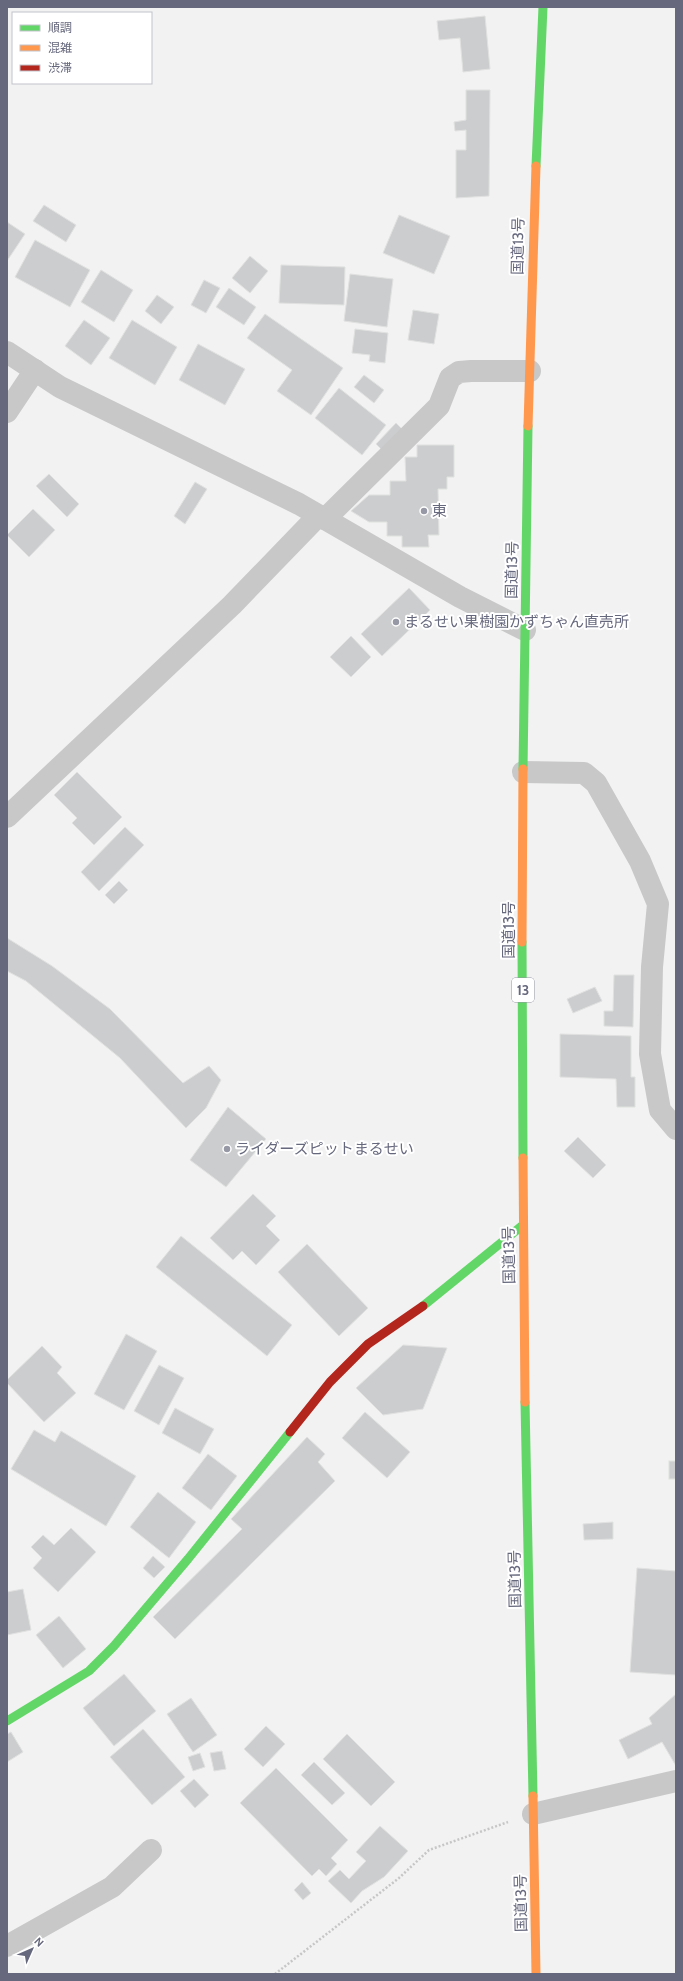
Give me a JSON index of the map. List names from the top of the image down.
{
  "streets": {
    "main road": ["国道13号", "13"]
  },
  "places": ["東", "まるせい果樹園かずちゃん直売所", "ライダーズピットまるせい"],
  "legend": ["順調", "混雑", "渋滞"],
  "north": "top right"
}
